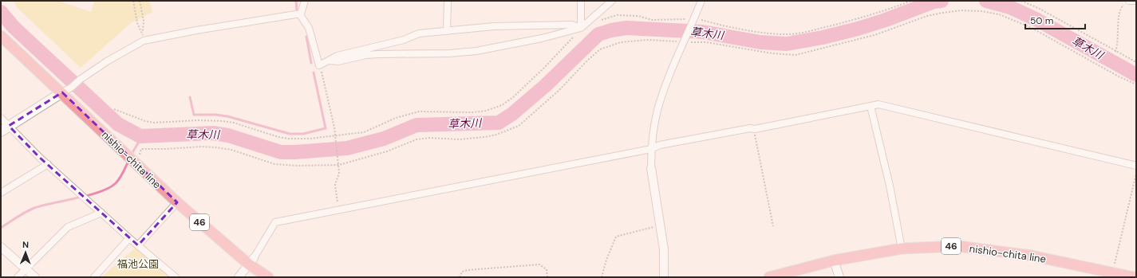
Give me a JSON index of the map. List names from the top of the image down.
{
  "streets": {
    "main road": ["nishio-chita line", "46"]
  },
  "water": ["草木川"],
  "parks": ["福池公園"],
  "scale_bar": "50 m",
  "north": "top"
}
